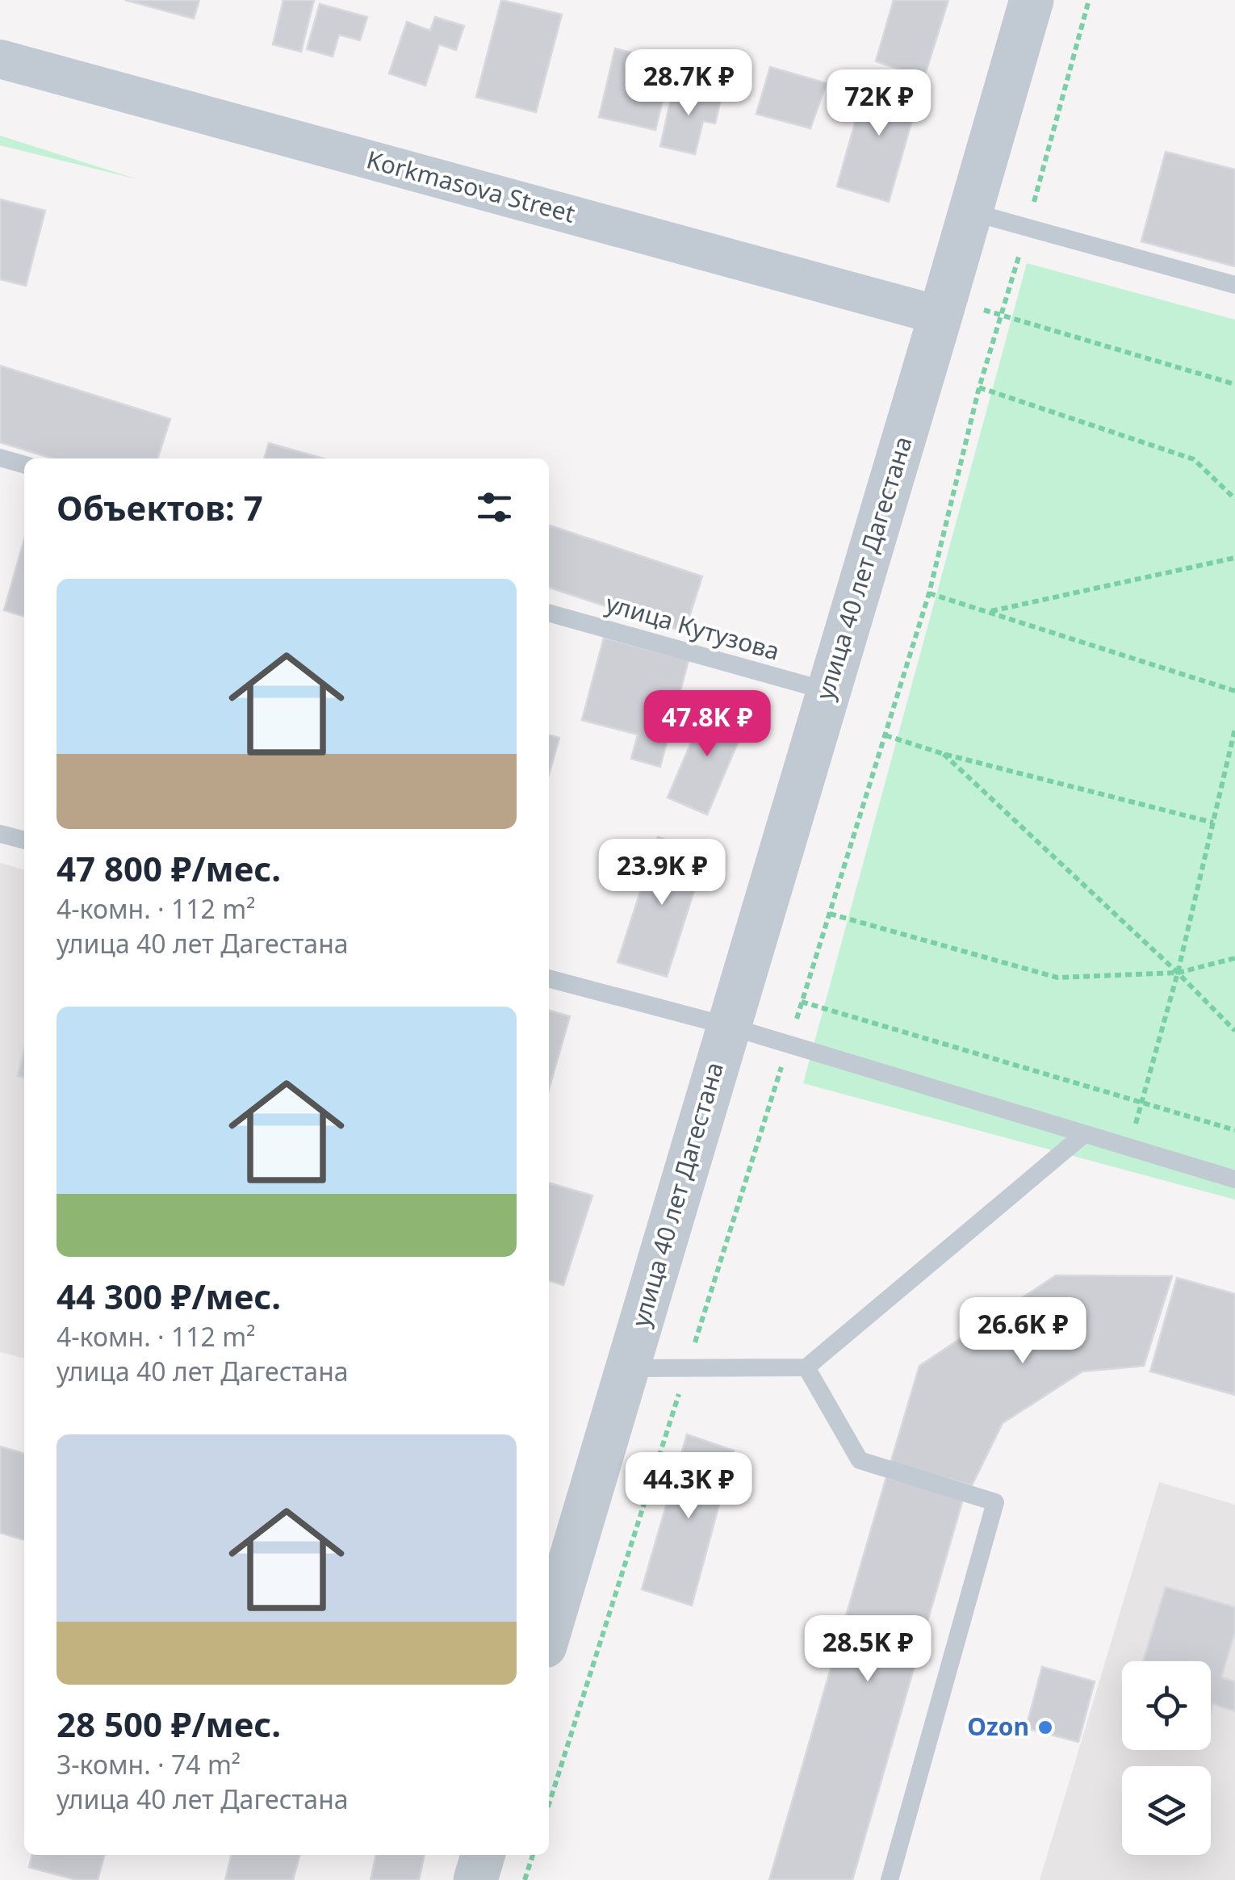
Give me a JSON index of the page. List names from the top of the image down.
{
  "streets": {
    "street": ["Korkmasova Street", "улица 40 лет Дагестана"],
    "lane": ["улица Кутузова"]
  },
  "crossings": [
    ["Korkmasova Street", "улица 40 лет Дагестана"],
    ["улица 40 лет Дагестана", "улица Кутузова"]
  ],
  "places": ["Ozon"],
  "page": {
    "price": [
      "28.7K ₽",
      "72K ₽",
      "47.8K ₽",
      "23.9K ₽",
      "26.6K ₽",
      "44.3K ₽",
      "28.5K ₽"
    ],
    "heading": "Объектов: 7",
    "list": [
      {
        "name": "47 800 ₽/мес.",
        "note": "4-комн. · 112 m² · улица 40 лет Дагестана"
      },
      {
        "name": "44 300 ₽/мес.",
        "note": "4-комн. · 112 m² · улица 40 лет Дагестана"
      },
      {
        "name": "28 500 ₽/мес.",
        "note": "3-комн. · 74 m² · улица 40 лет Дагестана"
      }
    ]
  }
}
